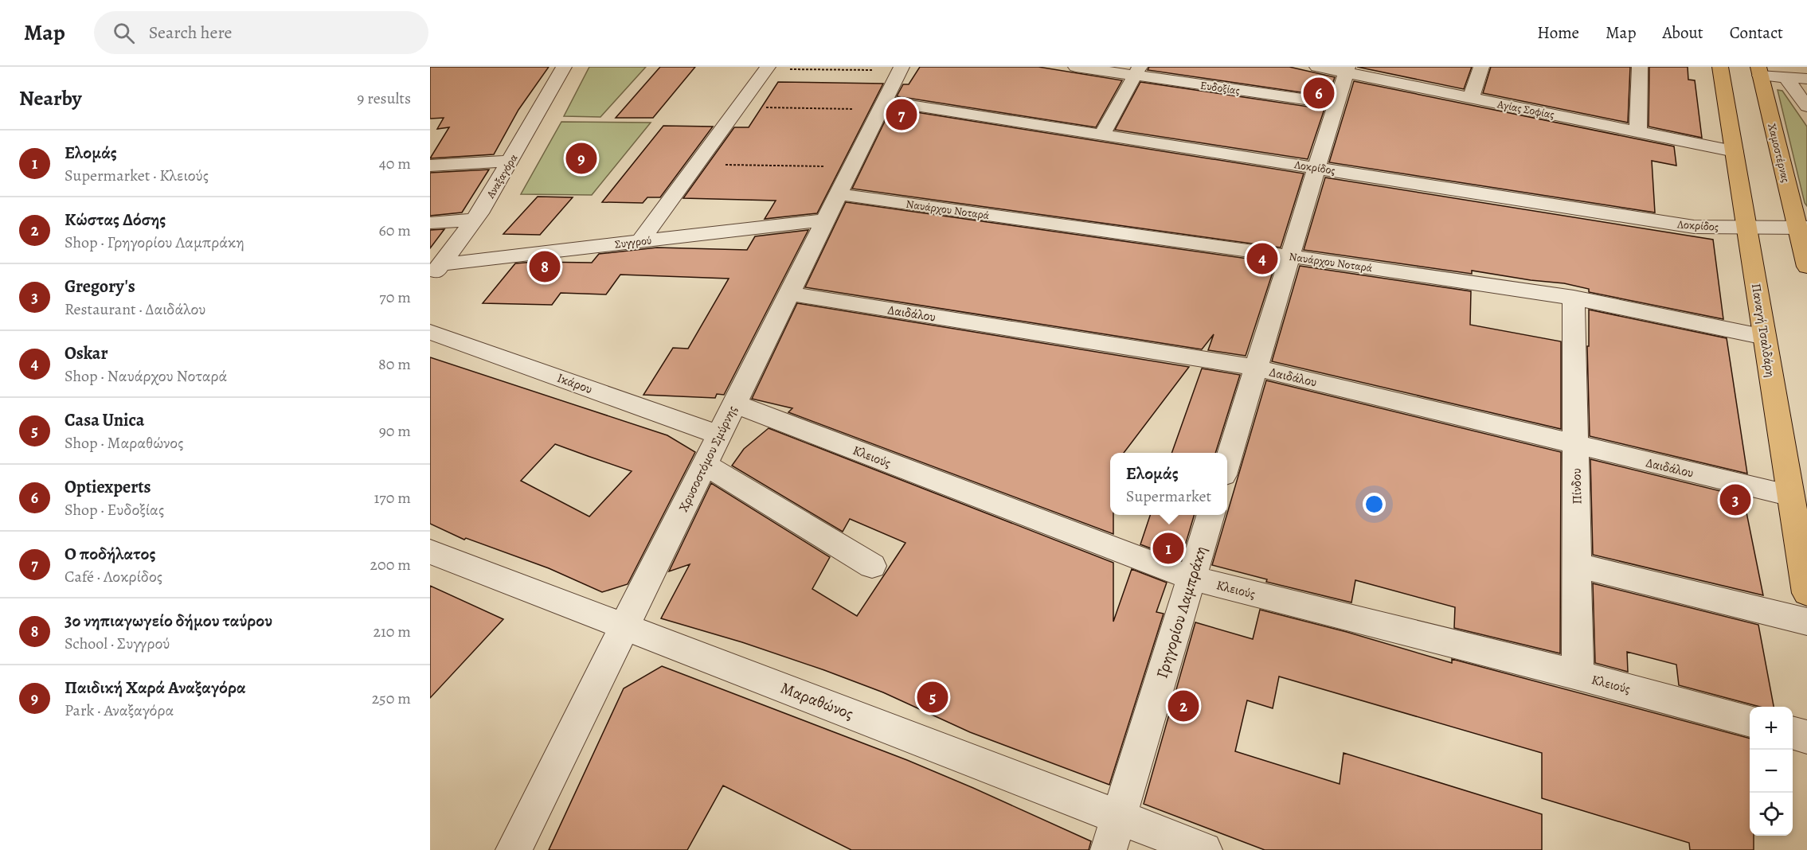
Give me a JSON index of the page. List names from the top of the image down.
{
  "streets": {
    "main road": ["Χαμοστέρνας", "Παναγή Τσαλδάρη"],
    "street": [
      "Ευδοξίας",
      "Αγίας Σοφίας",
      "Λοκρίδος",
      "Αναξαγόρα",
      "Ναυάρχου Νοταρά",
      "Συγγρού",
      "Δαιδάλου",
      "Ικάρου",
      "Κλειούς",
      "Χρυσοστόμου Σμύρνης",
      "Πίνδου",
      "Γρηγορίου Λαμπράκη",
      "Μαραθώνος"
    ]
  },
  "crossings": [
    ["Αγίας Σοφίας", "Παναγή Τσαλδάρη"],
    ["Χαμοστέρνας", "Λοκρίδος"],
    ["Λοκρίδος", "Παναγή Τσαλδάρη"],
    ["Λοκρίδος", "Χρυσοστόμου Σμύρνης"],
    ["Αναξαγόρα", "Συγγρού"],
    ["Ναυάρχου Νοταρά", "Παναγή Τσαλδάρη"],
    ["Ναυάρχου Νοταρά", "Χρυσοστόμου Σμύρνης"],
    ["Ναυάρχου Νοταρά", "Πίνδου"],
    ["Συγγρού", "Χρυσοστόμου Σμύρνης"],
    ["Δαιδάλου", "Παναγή Τσαλδάρη"],
    ["Δαιδάλου", "Χρυσοστόμου Σμύρνης"],
    ["Δαιδάλου", "Πίνδου"],
    ["Ικάρου", "Χρυσοστόμου Σμύρνης"],
    ["Κλειούς", "Χρυσοστόμου Σμύρνης"],
    ["Κλειούς", "Πίνδου"],
    ["Κλειούς", "Γρηγορίου Λαμπράκη"],
    ["Χρυσοστόμου Σμύρνης", "Μαραθώνος"],
    ["Γρηγορίου Λαμπράκη", "Μαραθώνος"]
  ],
  "page": {
    "header": "Map",
    "search": "Search here",
    "nav": [
      "Home",
      "Map",
      "About",
      "Contact"
    ],
    "heading": ["Nearby", "9 results"],
    "pins": [
      "6",
      "7",
      "9",
      "4",
      "8",
      "3",
      "1",
      "5",
      "2"
    ],
    "list": [
      {
        "mark": "1",
        "name": "Ελομάς",
        "note": "Supermarket · Κλειούς",
        "value": "40 m"
      },
      {
        "mark": "2",
        "name": "Κώστας Δόσης",
        "note": "Shop · Γρηγορίου Λαμπράκη",
        "value": "60 m"
      },
      {
        "mark": "3",
        "name": "Gregory's",
        "note": "Restaurant · Δαιδάλου",
        "value": "70 m"
      },
      {
        "mark": "4",
        "name": "Oskar",
        "note": "Shop · Ναυάρχου Νοταρά",
        "value": "80 m"
      },
      {
        "mark": "5",
        "name": "Casa Unica",
        "note": "Shop · Μαραθώνος",
        "value": "90 m"
      },
      {
        "mark": "6",
        "name": "Optiexperts",
        "note": "Shop · Ευδοξίας",
        "value": "170 m"
      },
      {
        "mark": "7",
        "name": "Ο ποδήλατος",
        "note": "Café · Λοκρίδος",
        "value": "200 m"
      },
      {
        "mark": "8",
        "name": "3ο νηπιαγωγείο δήμου ταύρου",
        "note": "School · Συγγρού",
        "value": "210 m"
      },
      {
        "mark": "9",
        "name": "Παιδική Χαρά Αναξαγόρα",
        "note": "Park · Αναξαγόρα",
        "value": "250 m"
      }
    ],
    "popup": ["Ελομάς", "Supermarket"],
    "map_buttons": ["+", "−"]
  }
}
